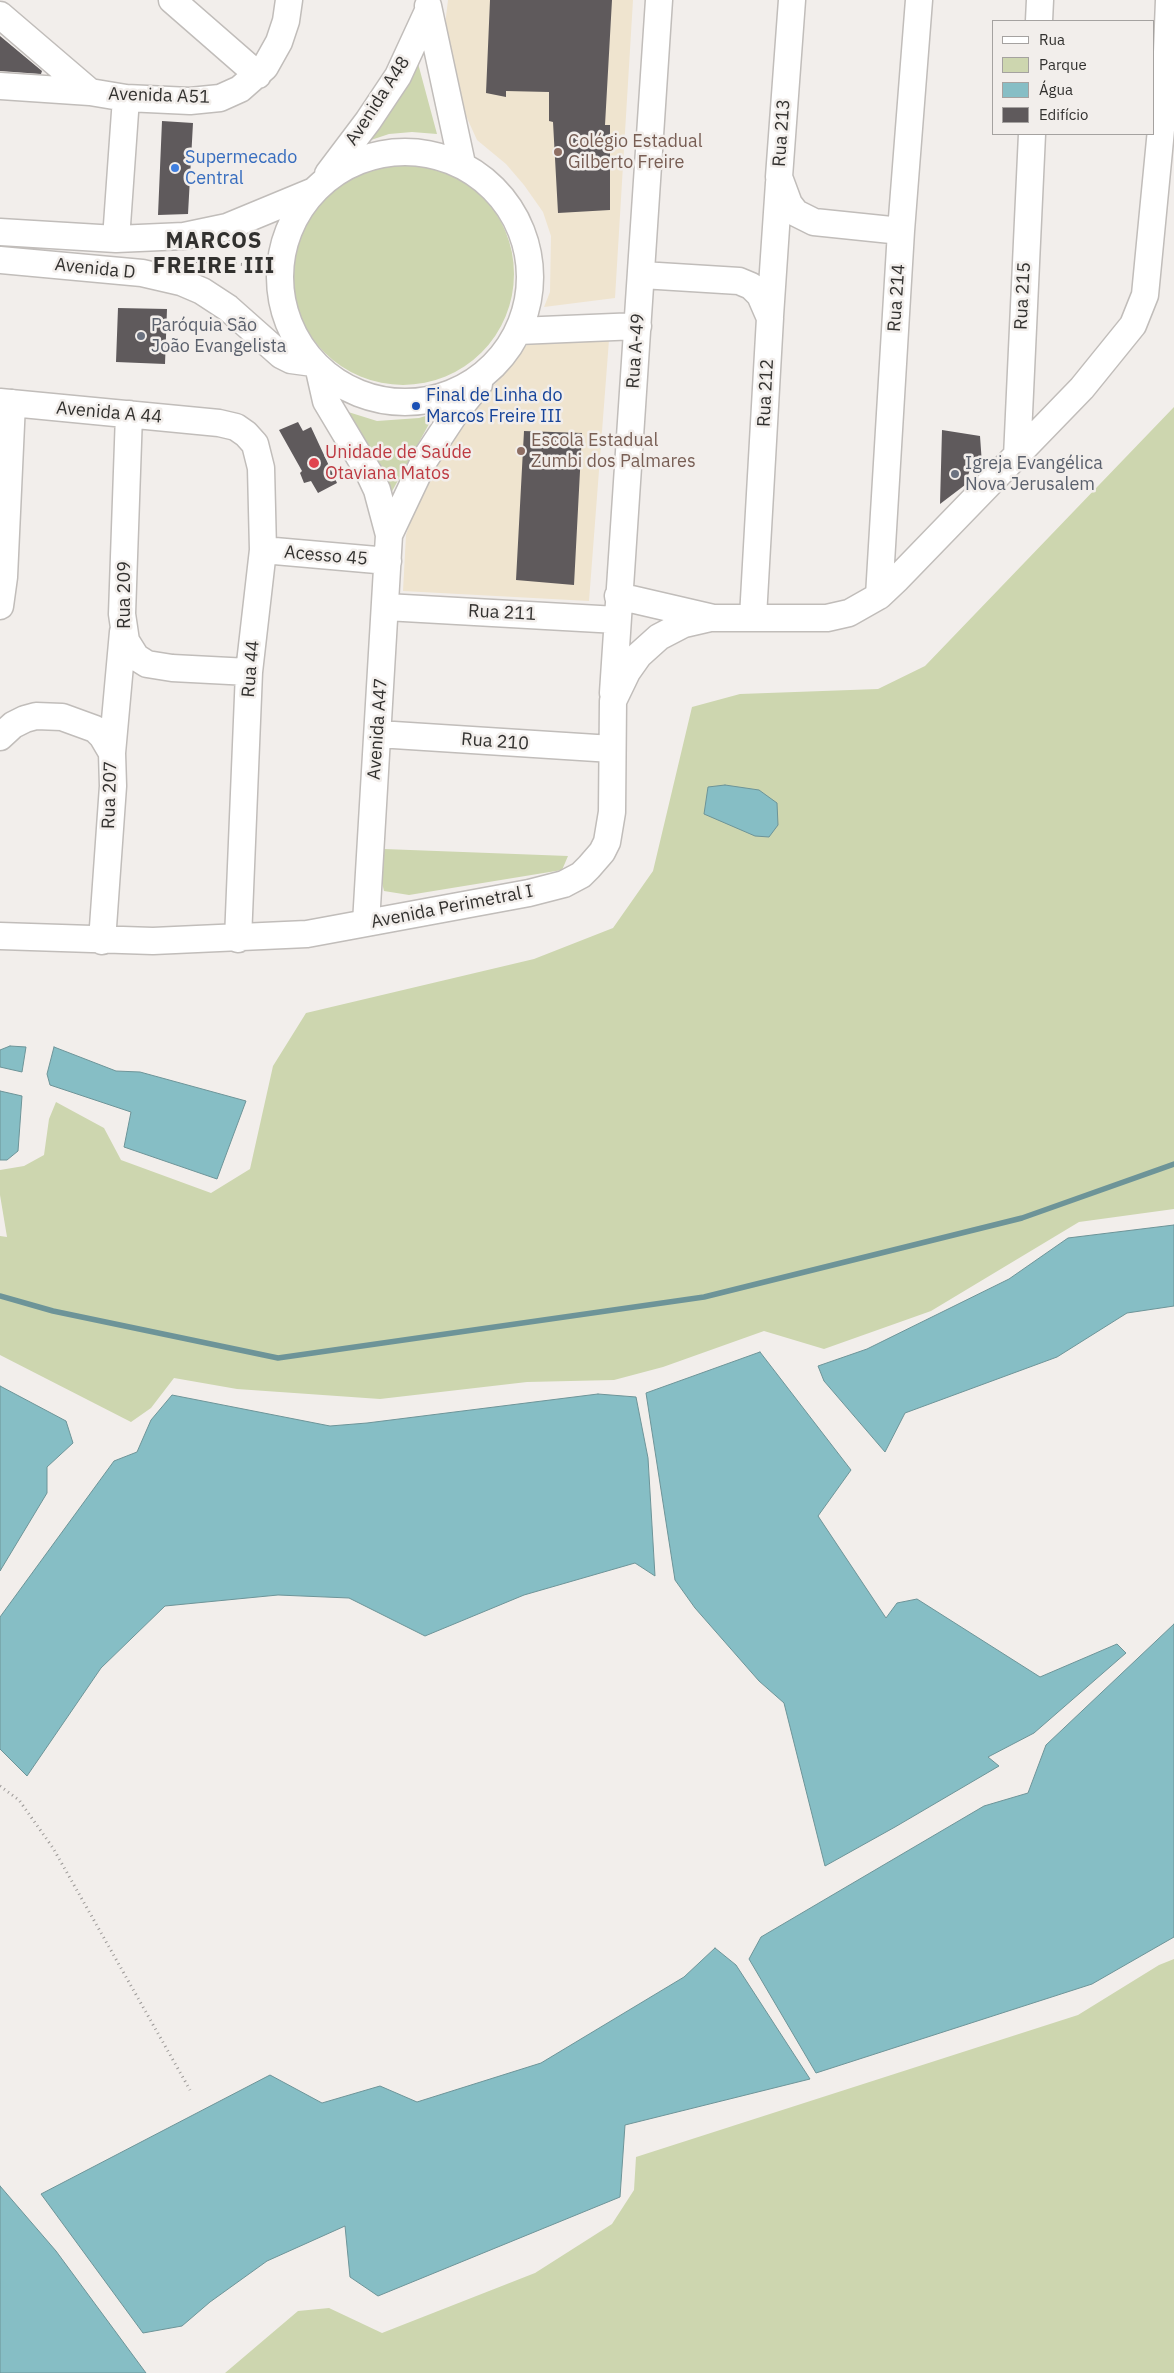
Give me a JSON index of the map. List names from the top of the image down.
{
  "streets": {
    "street": [
      "Avenida A51",
      "Avenida A48",
      "Rua 213",
      "Avenida D",
      "Rua 215",
      "Rua 214",
      "Rua A-49",
      "Rua 212",
      "Avenida A 44",
      "Acesso 45",
      "Rua 209",
      "Rua 211",
      "Rua 44",
      "Avenida A47",
      "Rua 210",
      "Rua 207",
      "Avenida Perimetral I"
    ]
  },
  "crossings": [
    ["Avenida A48", "Avenida D"],
    ["Avenida A48", "Avenida A47"],
    ["Rua 213", "Rua 214"],
    ["Avenida D", "Avenida A47"],
    ["Rua 215", "Avenida Perimetral I"],
    ["Rua 214", "Avenida Perimetral I"],
    ["Rua A-49", "Rua 212"],
    ["Rua A-49", "Rua 211"],
    ["Rua A-49", "Avenida Perimetral I"],
    ["Rua 212", "Avenida Perimetral I"],
    ["Avenida A 44", "Rua 209"],
    ["Avenida A 44", "Rua 44"],
    ["Acesso 45", "Rua 44"],
    ["Acesso 45", "Avenida A47"],
    ["Rua 209", "Rua 44"],
    ["Rua 211", "Avenida A47"],
    ["Rua 211", "Avenida Perimetral I"],
    ["Rua 44", "Avenida Perimetral I"],
    ["Avenida A47", "Rua 210"],
    ["Avenida A47", "Avenida Perimetral I"],
    ["Rua 210", "Avenida Perimetral I"],
    ["Rua 207", "Avenida Perimetral I"]
  ],
  "districts": ["MARCOS FREIRE III"],
  "places": [
    "Colégio Estadual Gilberto Freire",
    "Supermecado Central",
    "Paróquia São João Evangelista",
    "Final de Linha do Marcos Freire III",
    "Escola Estadual Zumbi dos Palmares",
    "Unidade de Saúde Otaviana Matos",
    "Igreja Evangélica Nova Jerusalem"
  ],
  "legend": [
    "Rua",
    "Parque",
    "Água",
    "Edifício"
  ]
}
